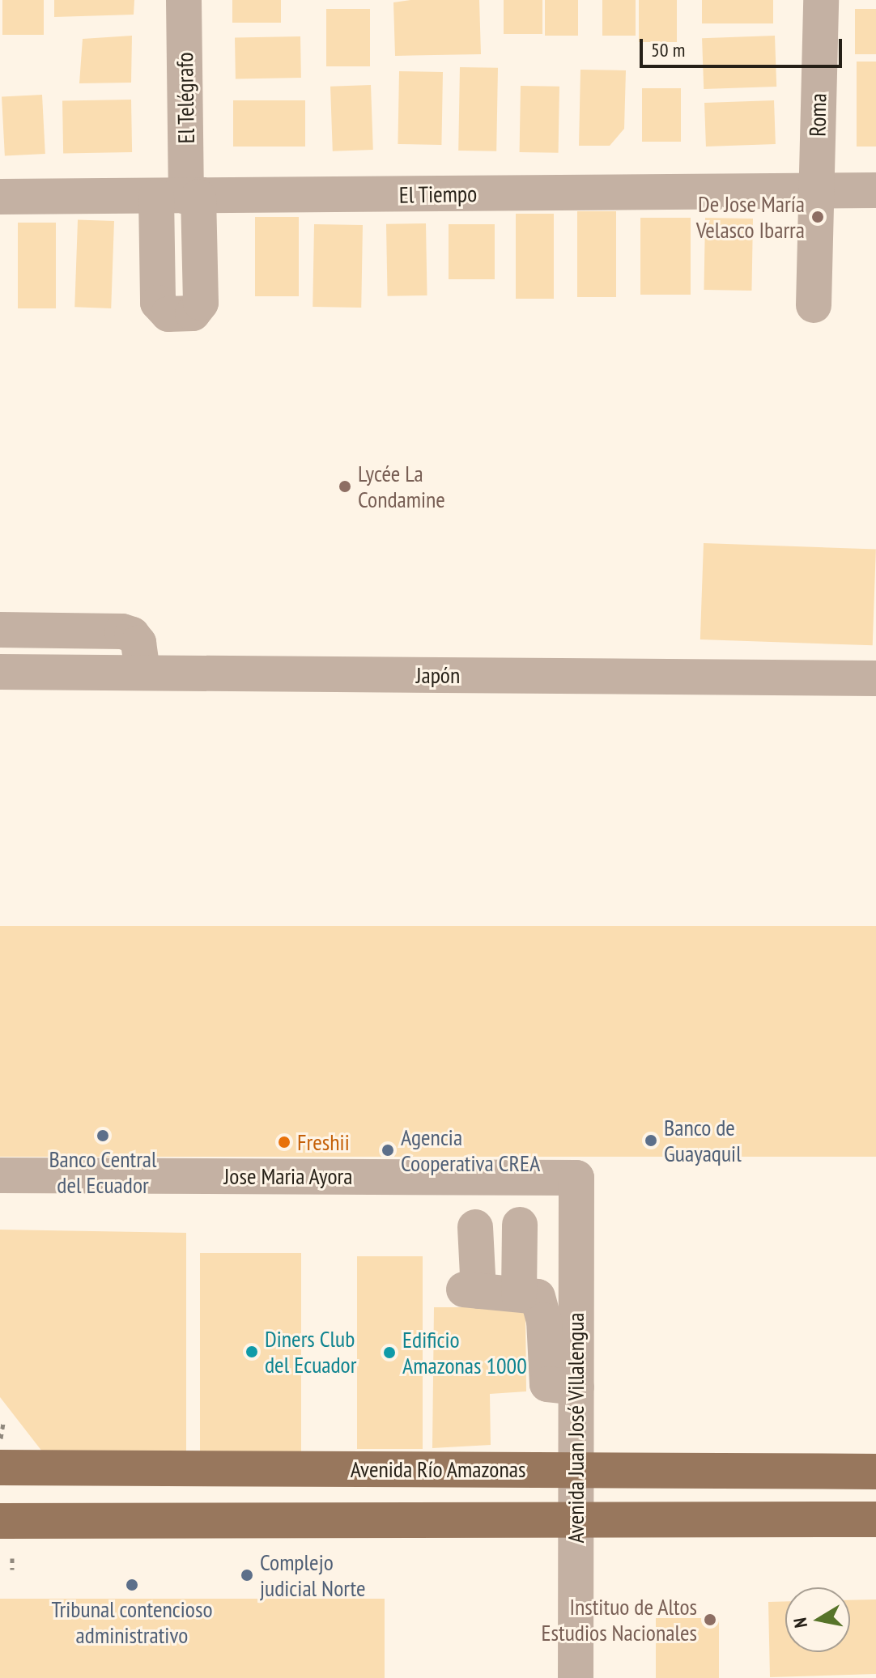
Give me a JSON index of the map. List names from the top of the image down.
{
  "streets": {
    "main road": ["Avenida Río Amazonas"],
    "street": [
      "El Telégrafo",
      "Roma",
      "El Tiempo",
      "Japón",
      "Jose Maria Ayora",
      "Avenida Juan José Villalengua"
    ]
  },
  "crossings": [
    ["El Telégrafo", "El Tiempo"],
    ["Roma", "El Tiempo"],
    ["Jose Maria Ayora", "Avenida Juan José Villalengua"],
    ["Avenida Juan José Villalengua", "Avenida Río Amazonas"]
  ],
  "places": [
    "De Jose María Velasco Ibarra",
    "Lycée La Condamine",
    "Banco Central del Ecuador",
    "Banco de Guayaquil",
    "Freshii",
    "Agencia Cooperativa CREA",
    "Diners Club del Ecuador",
    "Edificio Amazonas 1000",
    "Complejo judicial Norte",
    "Tribunal contencioso administrativo",
    "Instituo de Altos Estudios Nacionales"
  ],
  "scale_bar": "50 m",
  "north": "left"
}
